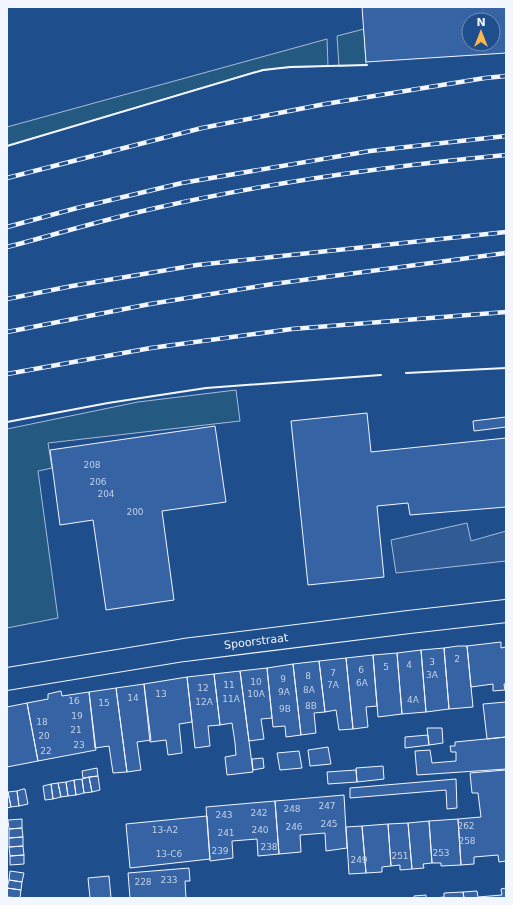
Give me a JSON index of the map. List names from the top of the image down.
{
  "streets": {
    "street": ["Spoorstraat"]
  },
  "house_numbers": [
    "208",
    "206",
    "204",
    "200",
    "2",
    "3",
    "4",
    "5",
    "6",
    "7",
    "3A",
    "8",
    "9",
    "10",
    "6A",
    "11",
    "7A",
    "12",
    "8A",
    "9A",
    "13",
    "10A",
    "14",
    "11A",
    "4A",
    "16",
    "12A",
    "15",
    "8B",
    "9B",
    "19",
    "18",
    "21",
    "20",
    "23",
    "22",
    "247",
    "248",
    "242",
    "243",
    "245",
    "262",
    "246",
    "13-A2",
    "240",
    "241",
    "258",
    "238",
    "239",
    "253",
    "13-C6",
    "251",
    "249",
    "233",
    "228"
  ],
  "north": "top"
}
